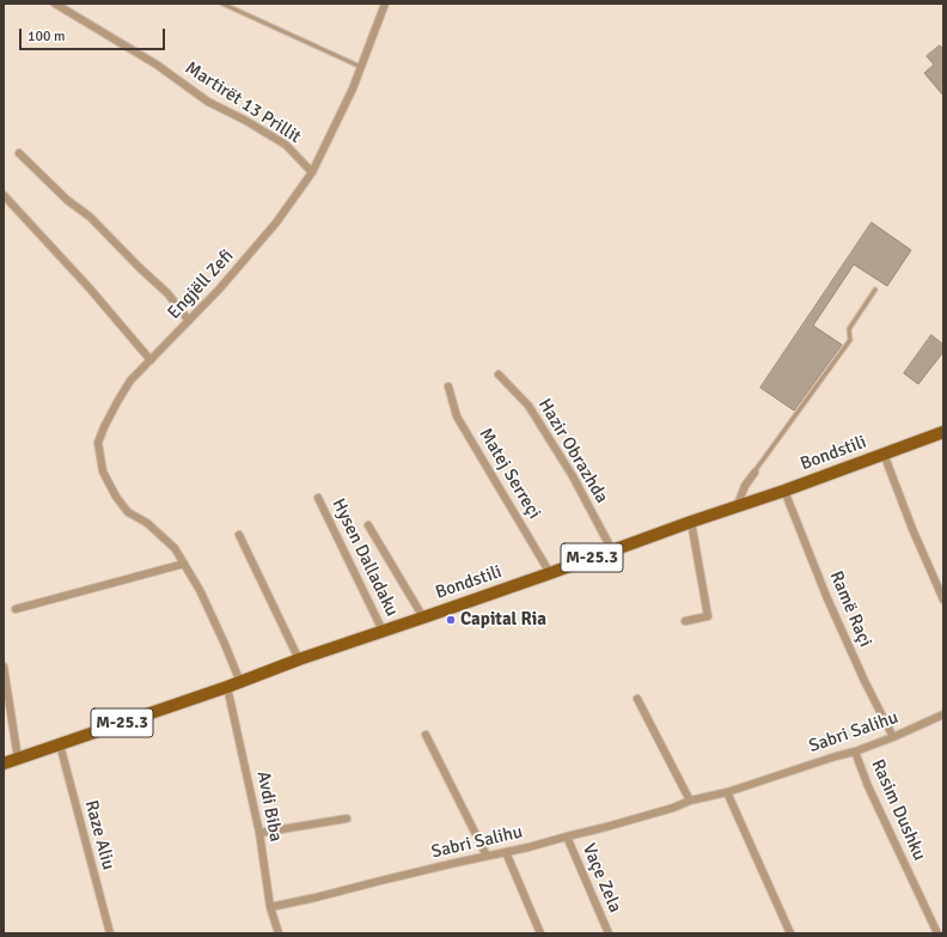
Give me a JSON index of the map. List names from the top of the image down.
{
  "streets": {
    "main road": ["Bondstili", "M-25.3"],
    "street": [
      "Martirët 13 Prillit",
      "Engjëll Zefi",
      "Hazir Obrazhda",
      "Matej Serreçi",
      "Hysen Dalladaku",
      "Ramë Raçi",
      "Sabri Salihu",
      "Avdi Biba",
      "Rasim Dushku",
      "Raze Aliu",
      "Vaçe Zela"
    ]
  },
  "crossings": [
    ["Martirët 13 Prillit", "Engjëll Zefi"],
    ["Engjëll Zefi", "Bondstili"],
    ["Hazir Obrazhda", "Bondstili"],
    ["Bondstili", "Matej Serreçi"],
    ["Bondstili", "Hysen Dalladaku"],
    ["Bondstili", "Ramë Raçi"],
    ["Bondstili", "Avdi Biba"],
    ["Bondstili", "Raze Aliu"],
    ["Ramë Raçi", "Sabri Salihu"],
    ["Sabri Salihu", "Avdi Biba"],
    ["Sabri Salihu", "Rasim Dushku"],
    ["Sabri Salihu", "Vaçe Zela"]
  ],
  "places": ["Capital Ria"],
  "scale_bar": "100 m"
}
